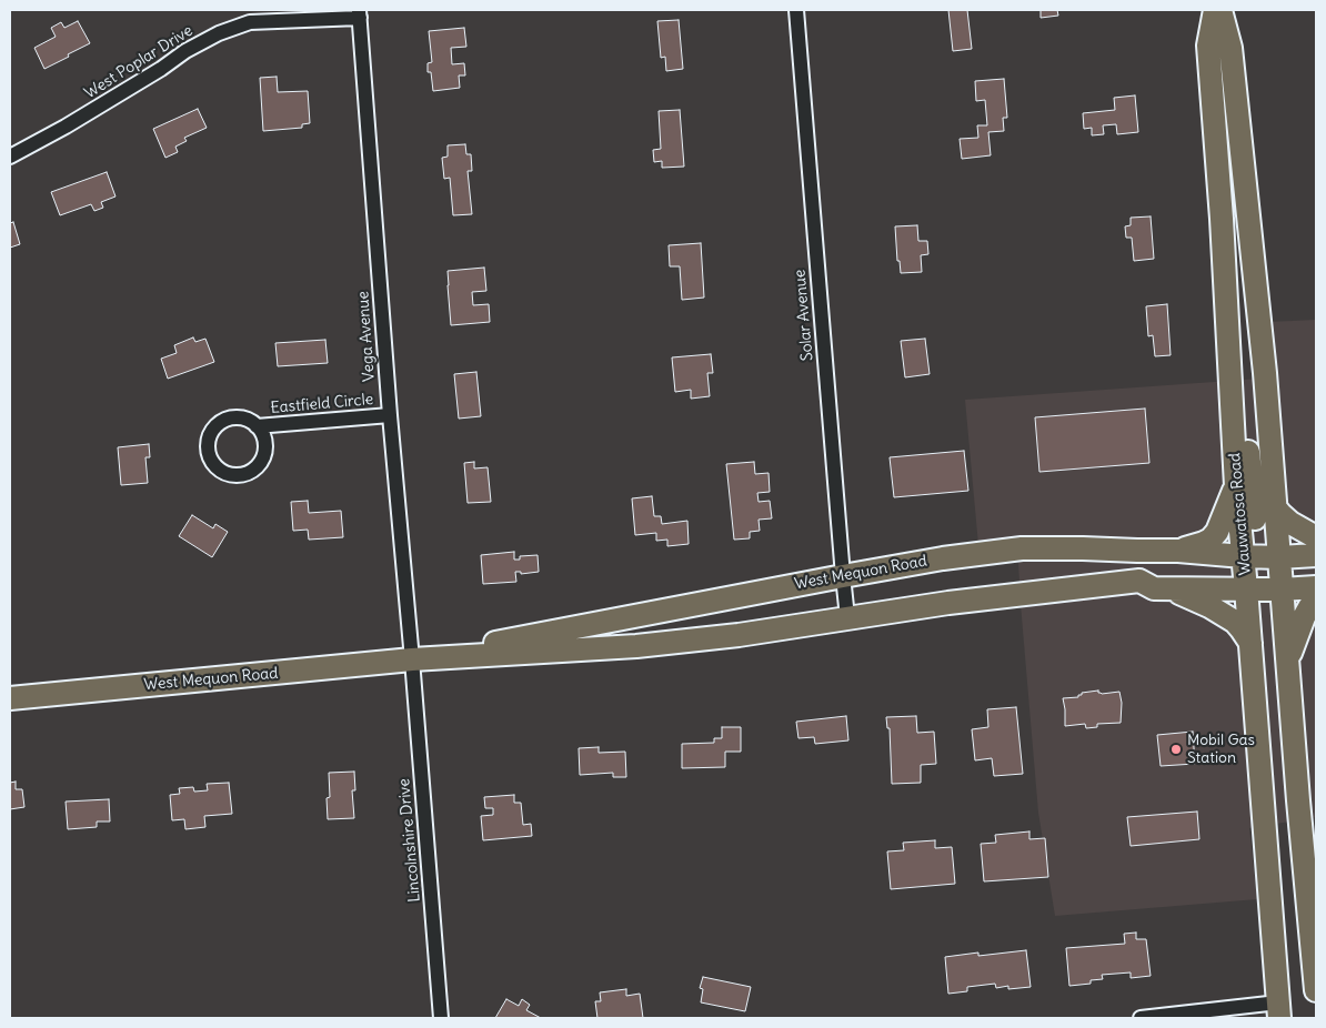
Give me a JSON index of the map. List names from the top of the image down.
{
  "streets": {
    "main road": ["Wauwatosa Road", "West Mequon Road"],
    "street": [
      "West Poplar Drive",
      "Solar Avenue",
      "Vega Avenue",
      "Eastfield Circle",
      "Lincolnshire Drive"
    ]
  },
  "crossings": [
    ["West Poplar Drive", "Vega Avenue"],
    ["Solar Avenue", "West Mequon Road"],
    ["Vega Avenue", "Eastfield Circle"],
    ["Vega Avenue", "West Mequon Road"],
    ["Vega Avenue", "Lincolnshire Drive"],
    ["Wauwatosa Road", "West Mequon Road"],
    ["West Mequon Road", "Lincolnshire Drive"]
  ],
  "places": ["Mobil Gas Station"]
}
